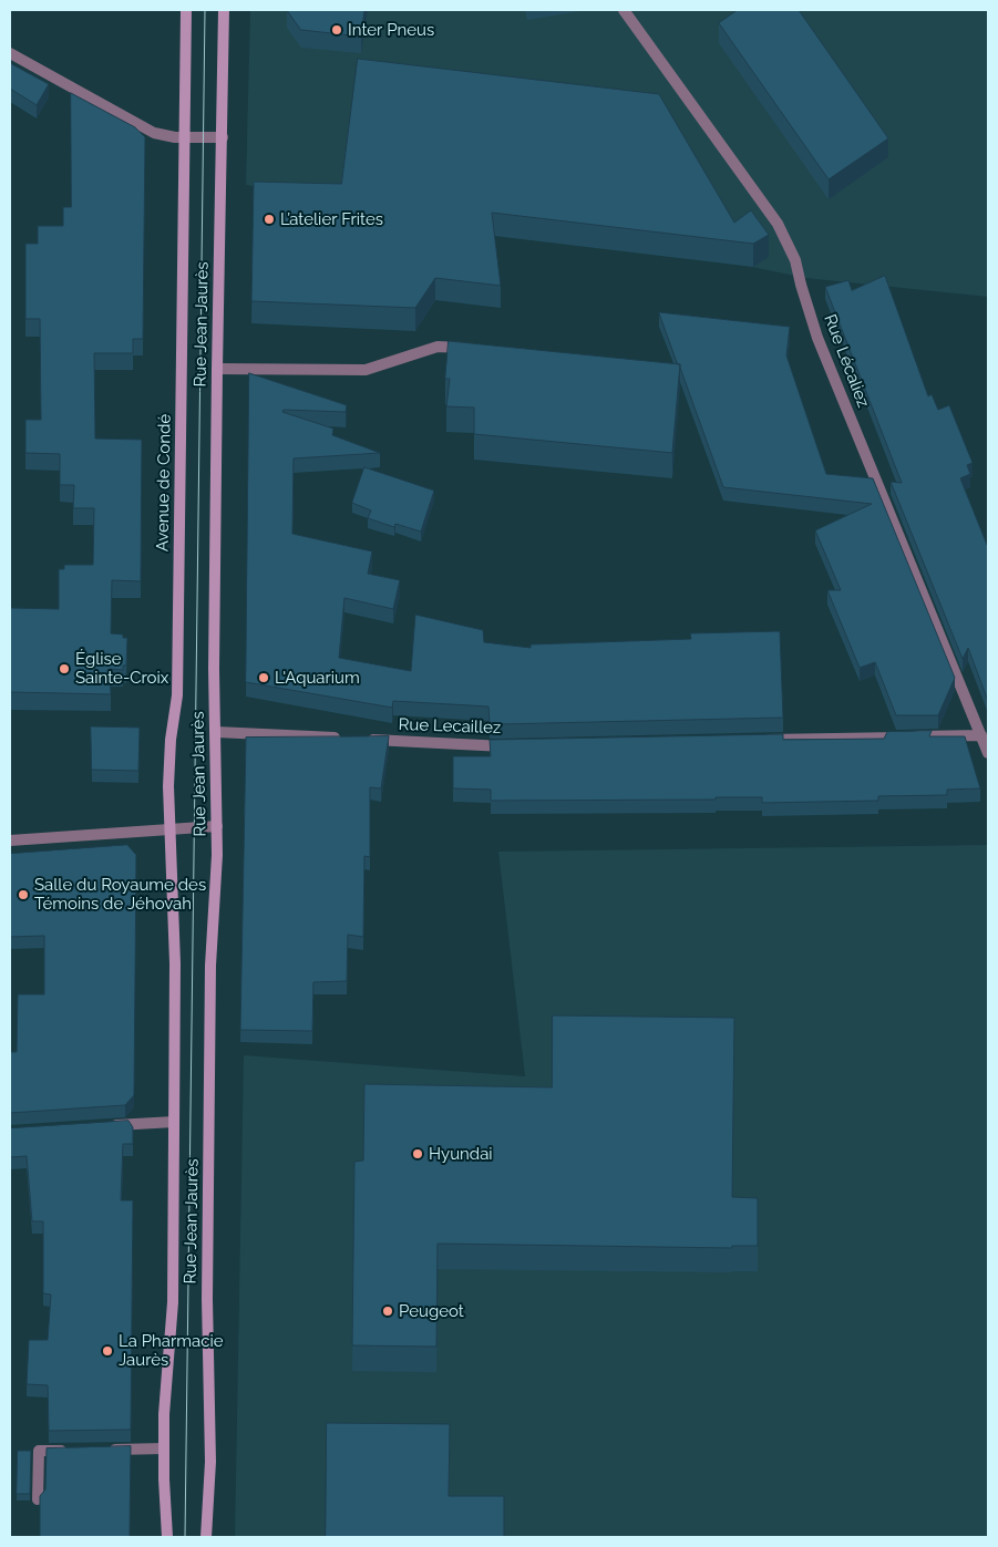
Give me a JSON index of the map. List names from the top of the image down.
{
  "streets": {
    "main road": ["Rue Jean Jaurès", "Avenue de Condé"],
    "street": ["Rue Lécaliez", "Rue Lecaillez"]
  },
  "crossings": [
    ["Rue Jean Jaurès", "Avenue de Condé"]
  ],
  "places": [
    "Inter Pneus",
    "L’atelier Frites",
    "Église Sainte-Croix",
    "L'Aquarium",
    "Salle du Royaume des Témoins de Jéhovah",
    "Hyundai",
    "Peugeot",
    "La Pharmacie Jaurès"
  ]
}
